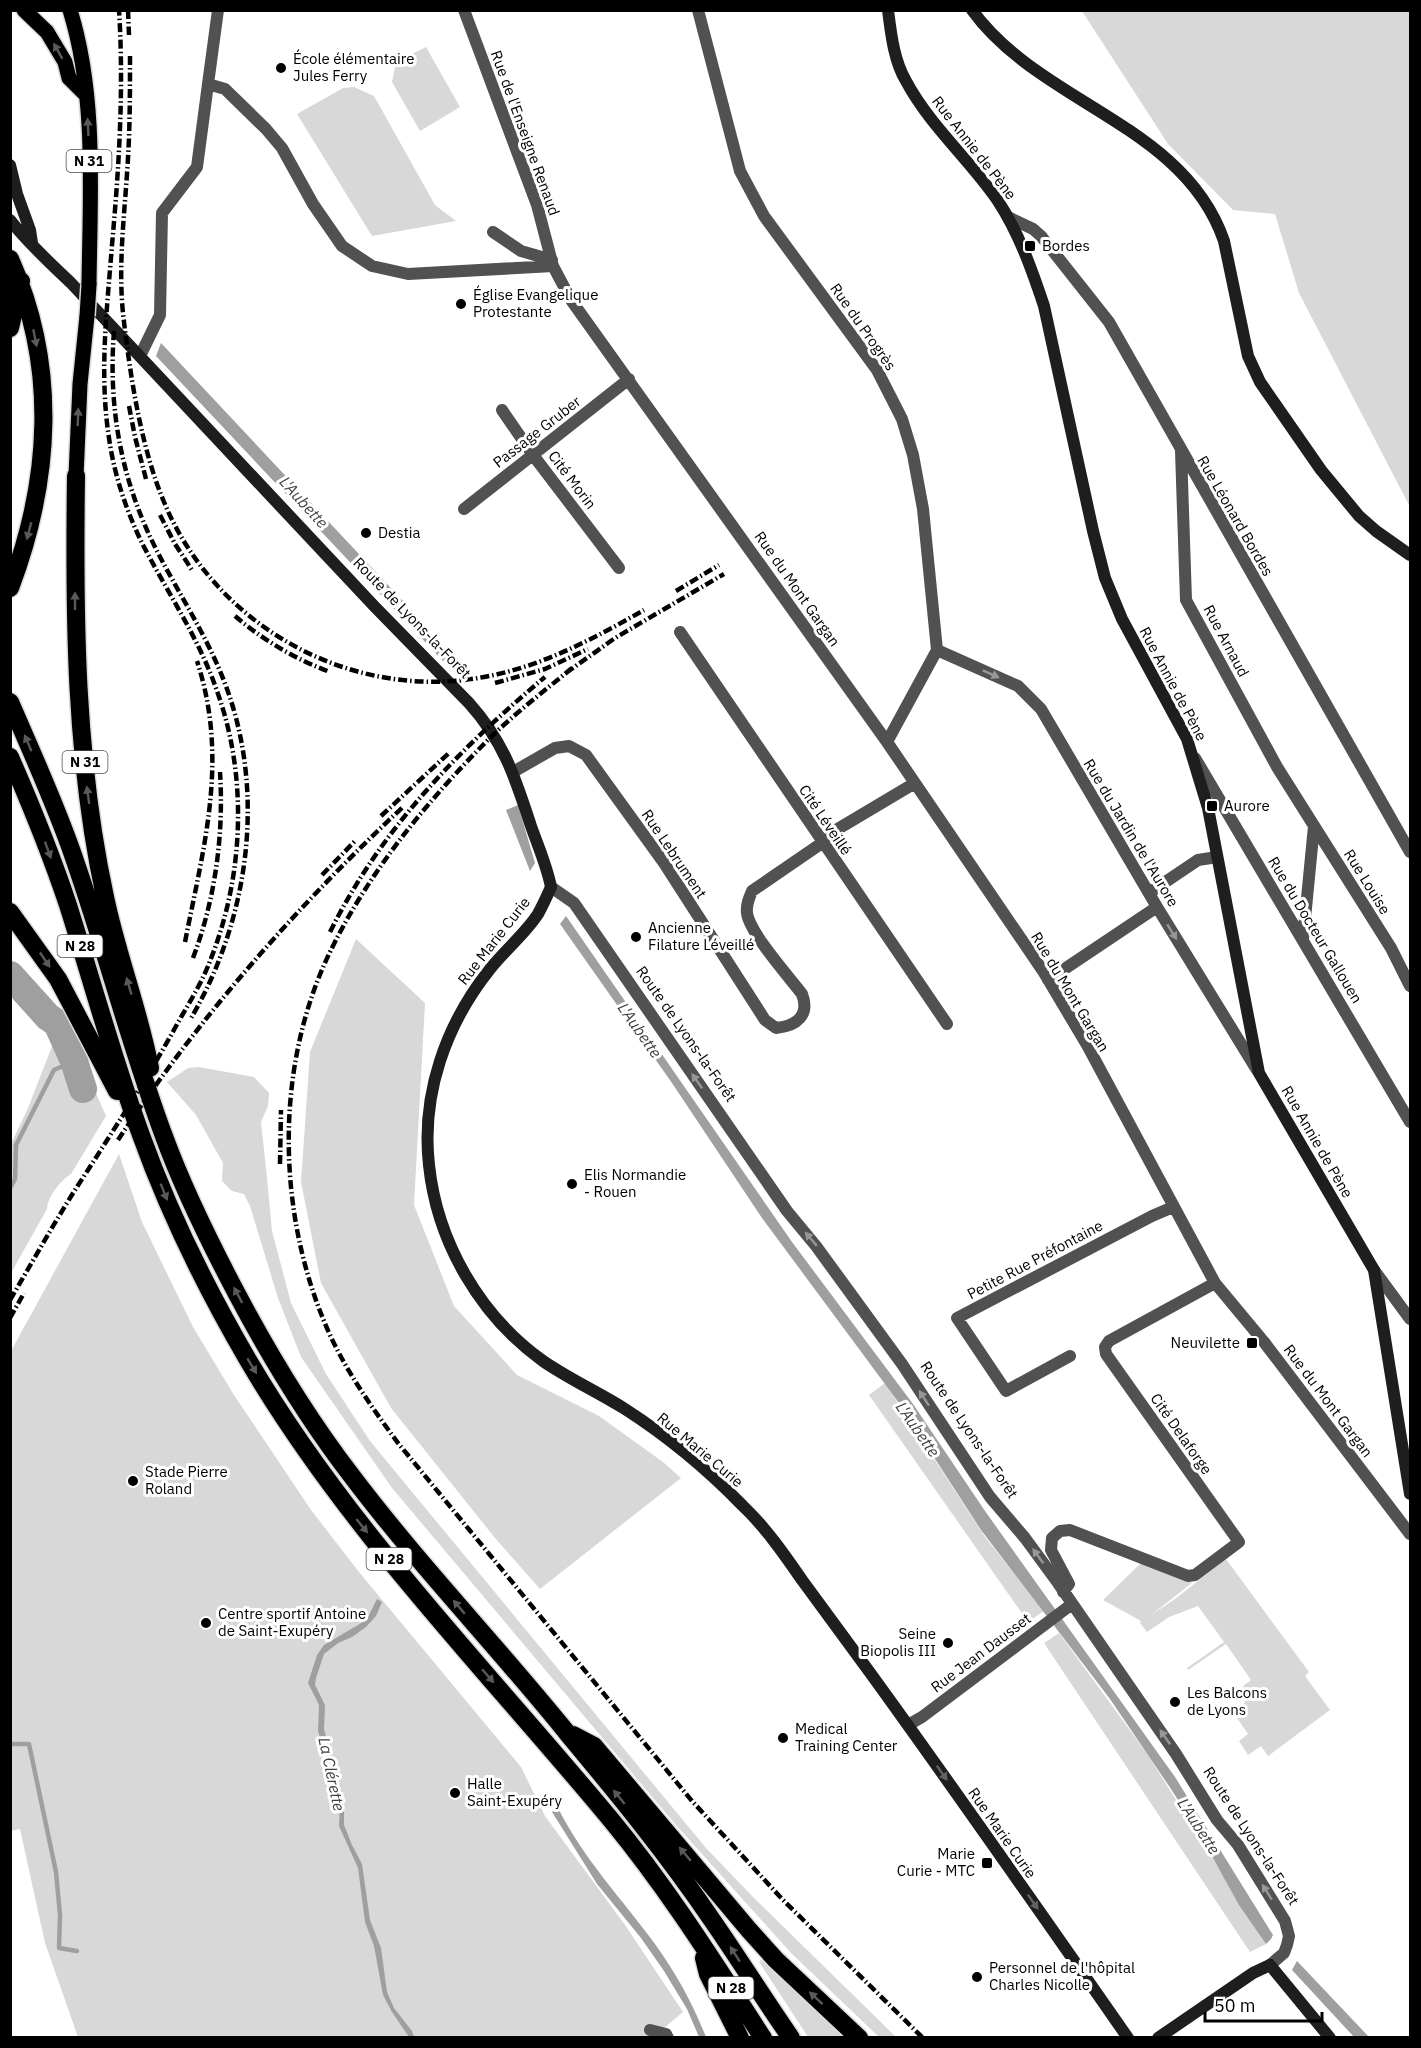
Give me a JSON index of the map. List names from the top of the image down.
{
  "streets": {
    "highway": ["N 31", "N 28"],
    "street": [
      "Rue de l'Enseigne Renaud",
      "Rue Annie de Pène",
      "Rue du Progrès",
      "Passage Gruber",
      "Cité Morin",
      "Rue Léonard Bordes",
      "Rue du Mont Gargan",
      "Route de Lyons-la-Forêt",
      "Rue Arnaud",
      "Cité Léveillé",
      "Rue du Jardin de l'Aurore",
      "Rue Lebrument",
      "Rue Louise",
      "Rue du Docteur Gallouen",
      "Rue Marie Curie",
      "Petite Rue Préfontaine",
      "Cité Delaforge",
      "Rue Jean Dausset"
    ]
  },
  "crossings": [
    ["Rue de l'Enseigne Renaud", "Rue du Mont Gargan"],
    ["Rue Annie de Pène", "Rue Léonard Bordes"],
    ["Rue Annie de Pène", "Rue du Jardin de l'Aurore"],
    ["Rue Annie de Pène", "Rue du Docteur Gallouen"],
    ["N 31", "N 28"],
    ["Rue du Progrès", "Rue du Jardin de l'Aurore"],
    ["Passage Gruber", "Cité Morin"],
    ["Passage Gruber", "Rue du Mont Gargan"],
    ["Rue Léonard Bordes", "Rue Arnaud"],
    ["Rue du Mont Gargan", "Rue Lebrument"],
    ["Rue du Mont Gargan", "Petite Rue Préfontaine"],
    ["Rue du Mont Gargan", "Cité Delaforge"],
    ["Route de Lyons-la-Forêt", "Rue Lebrument"],
    ["Route de Lyons-la-Forêt", "Rue Marie Curie"],
    ["Route de Lyons-la-Forêt", "Cité Delaforge"],
    ["Route de Lyons-la-Forêt", "Rue Jean Dausset"],
    ["Rue Arnaud", "Rue Louise"],
    ["Cité Léveillé", "Rue Lebrument"],
    ["Rue Marie Curie", "Rue Jean Dausset"]
  ],
  "one_way": ["Route de Lyons-la-Forêt", "Rue du Jardin de l'Aurore"],
  "water": ["L'Aubette", "La Clérette"],
  "places": {
    "other": [
      "École élémentaire Jules Ferry",
      "Église Evangelique Protestante",
      "Destia",
      "Ancienne Filature Léveillé",
      "Elis Normandie - Rouen",
      "Stade Pierre Roland",
      "Centre sportif Antoine de Saint-Exupéry",
      "Seine Biopolis III",
      "Les Balcons de Lyons",
      "Medical Training Center",
      "Halle Saint-Exupéry",
      "Personnel de l'hôpital Charles Nicolle"
    ],
    "transit": [
      "Bordes",
      "Aurore",
      "Neuvilette",
      "Marie Curie - MTC"
    ]
  },
  "scale_bar": "50 m"
}
